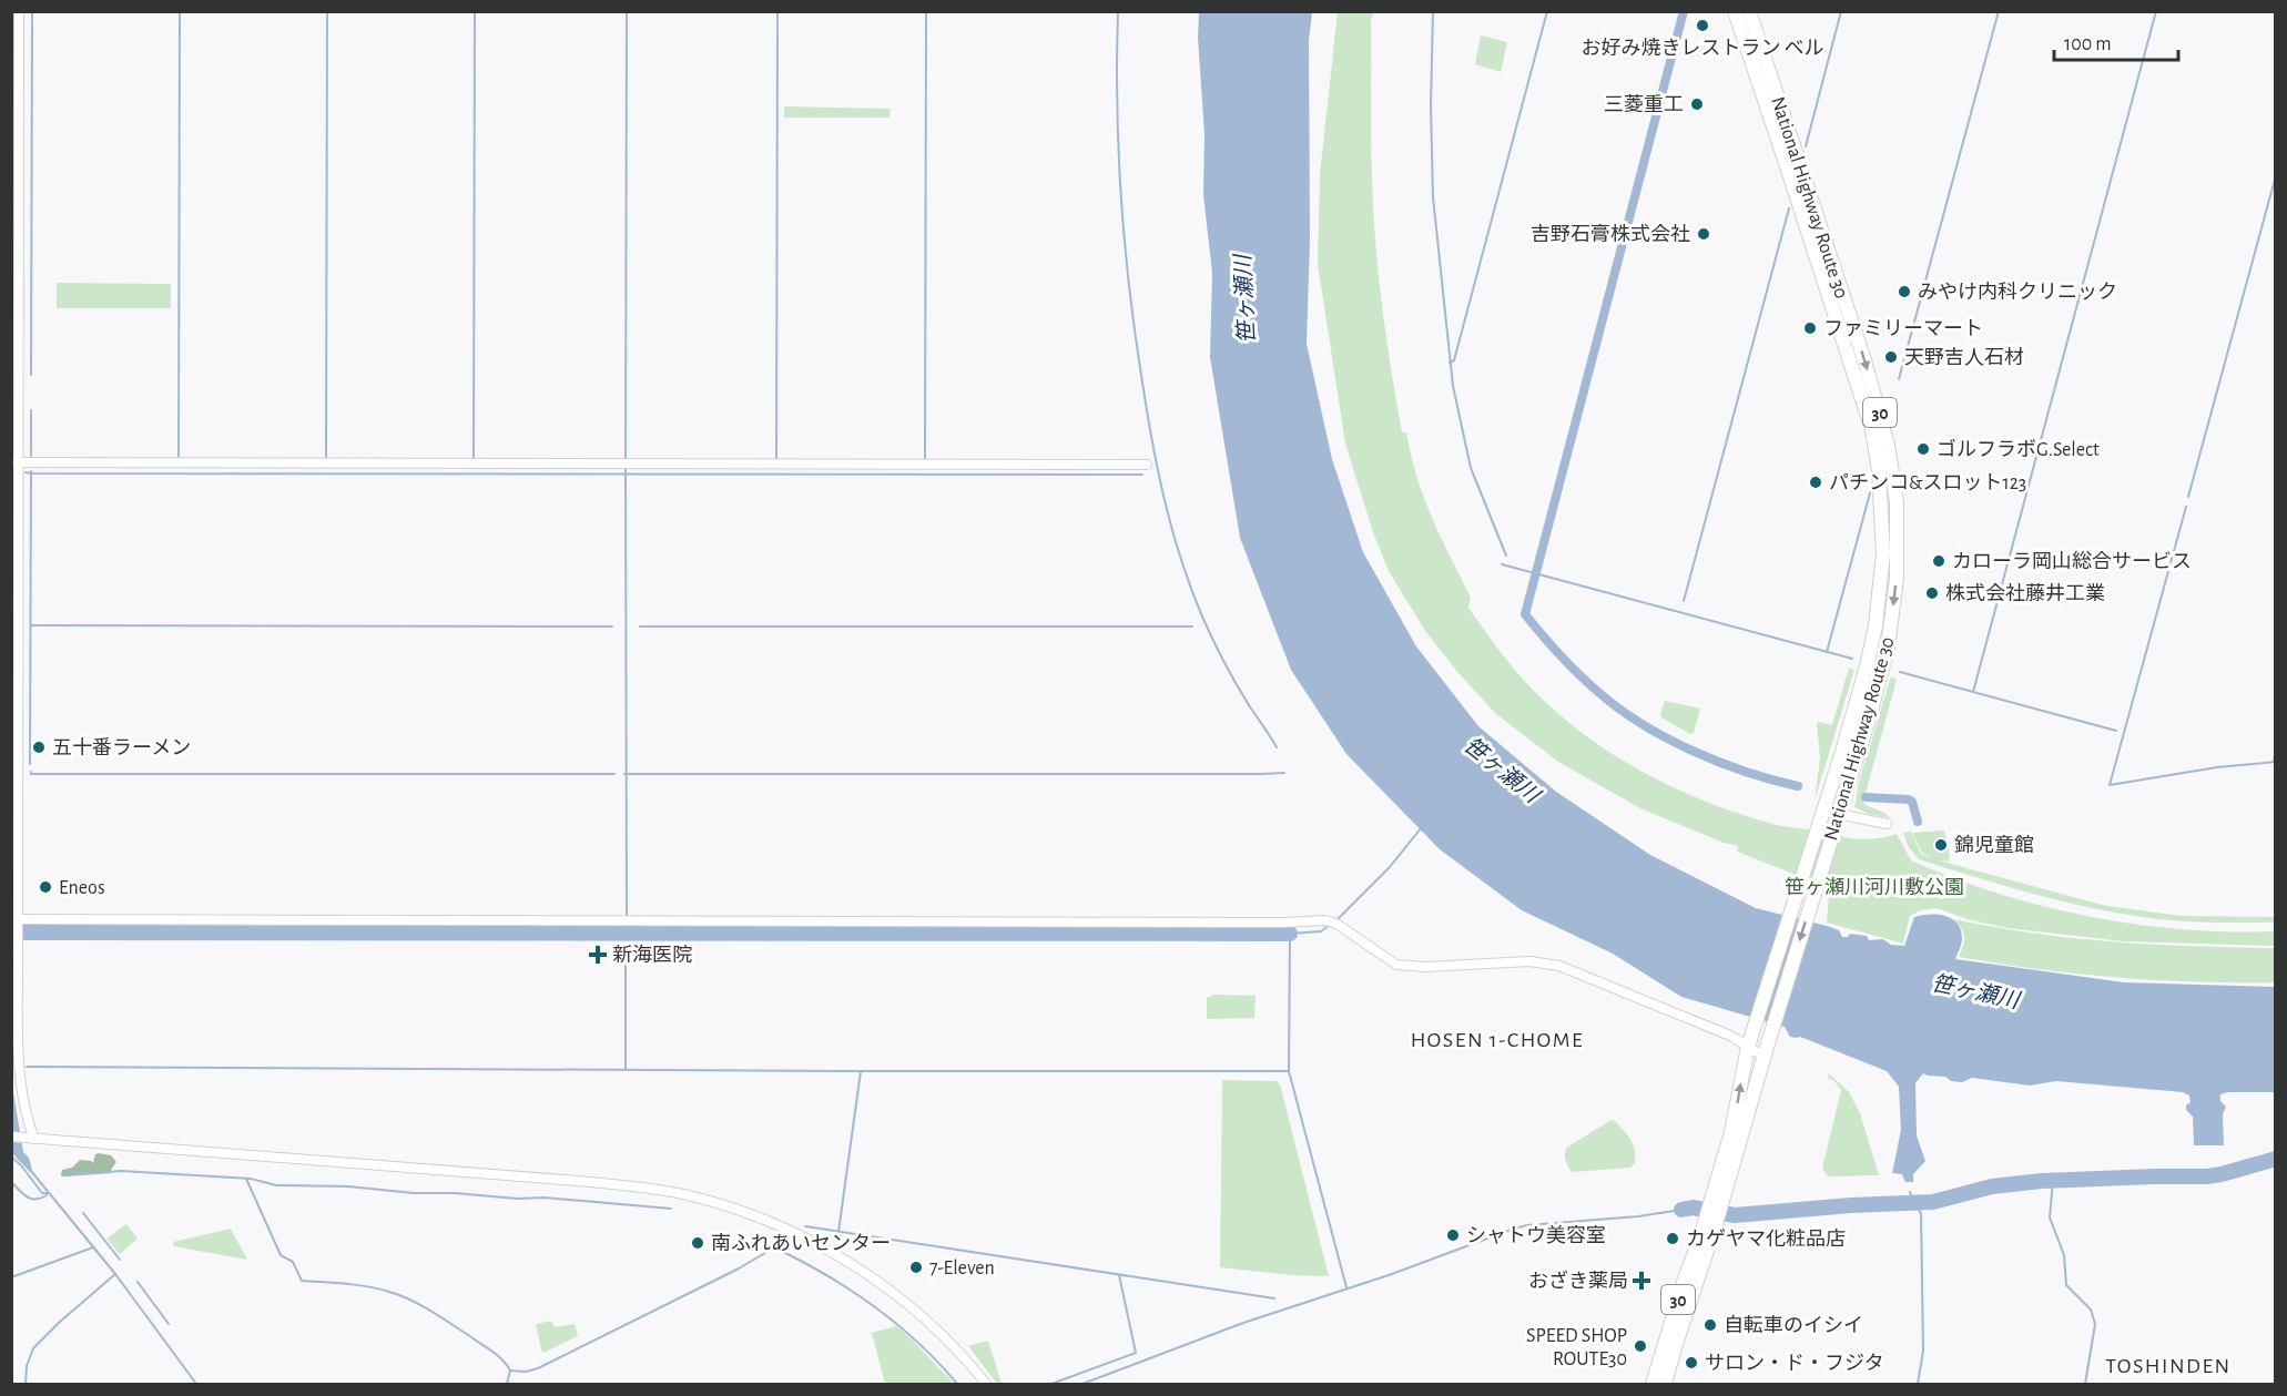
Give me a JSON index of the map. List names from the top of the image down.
{
  "streets": {
    "highway": ["National Highway Route 30", "30"]
  },
  "districts": ["HOSEN 1-CHOME", "TOSHINDEN"],
  "water": ["笹ヶ瀬川"],
  "parks": ["笹ヶ瀬川河川敷公園"],
  "places": {
    "other": [
      "お好み焼きレストラン ベル",
      "三菱重工",
      "吉野石膏株式会社",
      "みやけ内科クリニック",
      "ファミリーマート",
      "天野吉人石材",
      "ゴルフラボG.Select",
      "パチンコ&スロット123",
      "カローラ岡山総合サービス",
      "株式会社藤井工業",
      "五十番ラーメン",
      "錦児童館",
      "Eneos",
      "シャトウ美容室",
      "カゲヤマ化粧品店",
      "南ふれあいセンター",
      "7-Eleven",
      "自転車のイシイ",
      "SPEED SHOP ROUTE30",
      "サロン・ド・フジタ"
    ],
    "health": ["新海医院", "おざき薬局"]
  },
  "scale_bar": "100 m"
}
